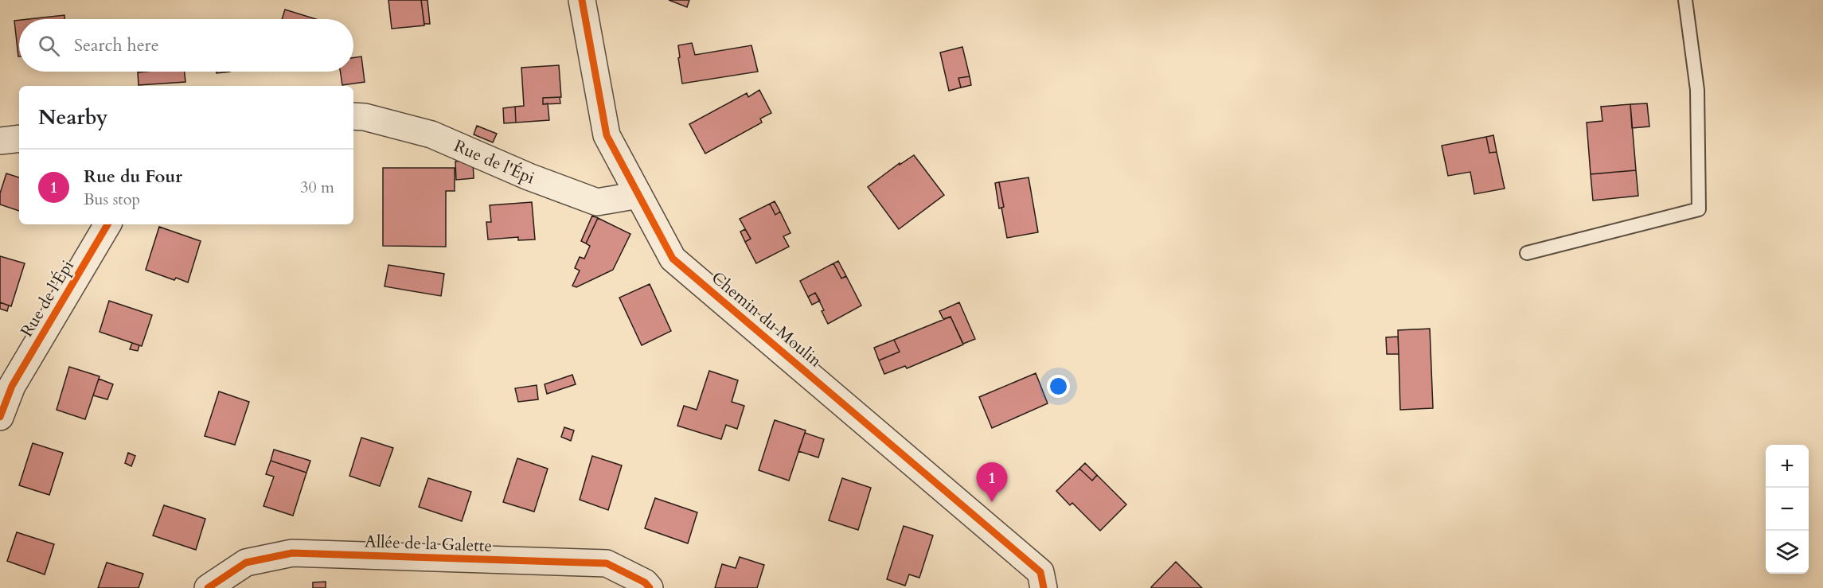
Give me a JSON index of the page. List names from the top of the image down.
{
  "streets": {
    "street": ["Rue de l'Épi", "Chemin du Moulin", "Allée de la Galette"]
  },
  "crossings": [
    ["Rue de l'Épi", "Chemin du Moulin"]
  ],
  "page": {
    "search": "Search here",
    "heading": "Nearby",
    "list": [
      {
        "mark": "1",
        "name": "Rue du Four",
        "note": "Bus stop",
        "value": "30 m"
      }
    ],
    "map_buttons": ["+", "−"],
    "pins": "1"
  }
}
